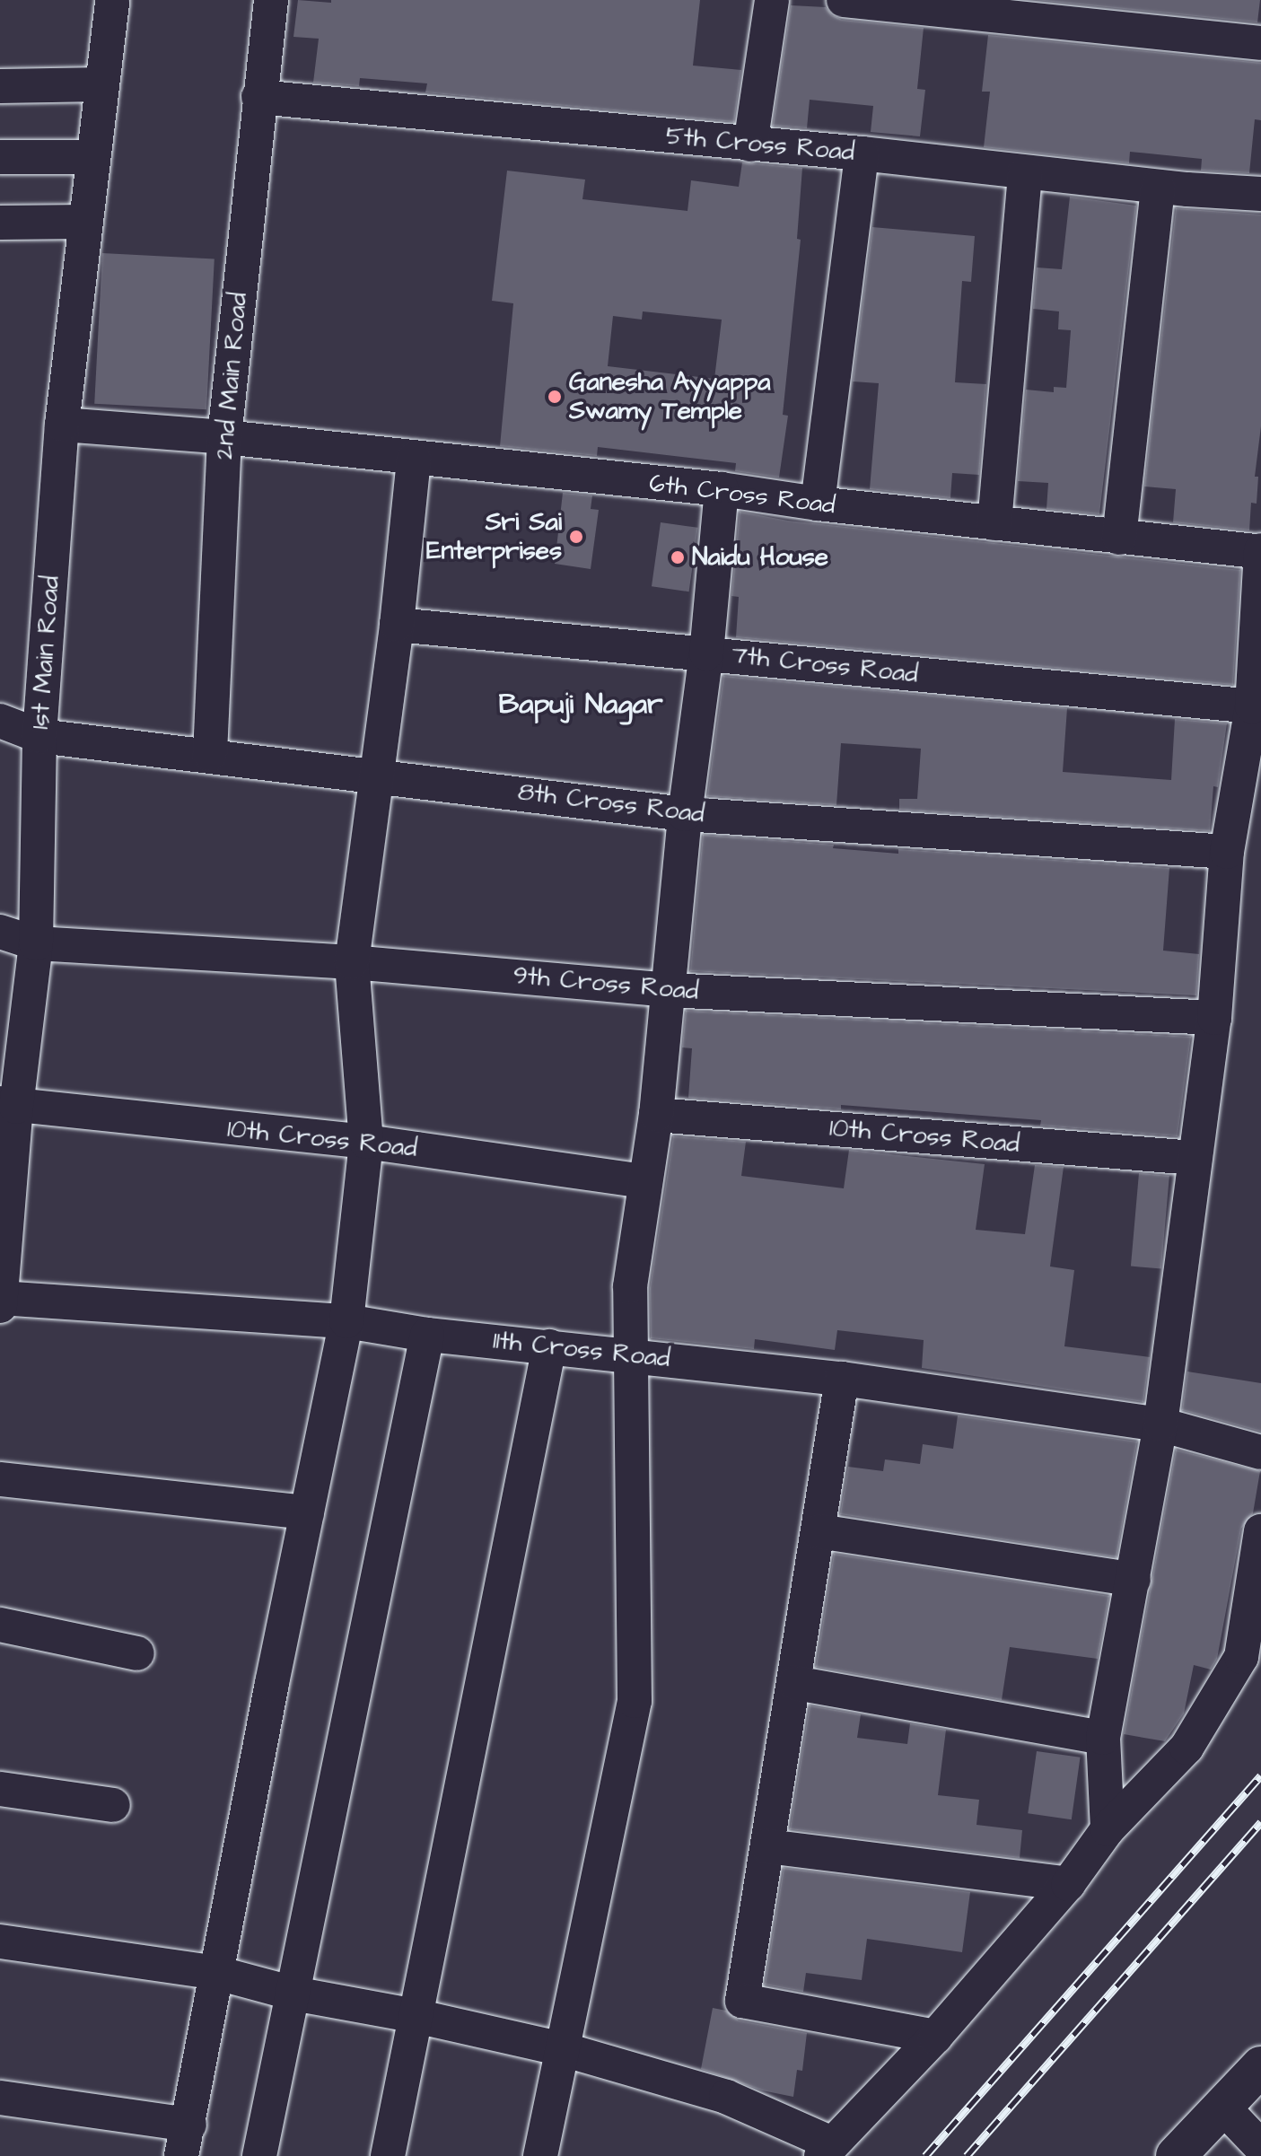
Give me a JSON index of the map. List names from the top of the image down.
{
  "streets": {
    "street": [
      "5th Cross Road",
      "2nd Main Road",
      "6th Cross Road",
      "1st Main Road",
      "7th Cross Road",
      "8th Cross Road",
      "9th Cross Road",
      "10th Cross Road",
      "11th Cross Road"
    ]
  },
  "crossings": [
    ["5th Cross Road", "2nd Main Road"],
    ["2nd Main Road", "6th Cross Road"],
    ["2nd Main Road", "8th Cross Road"],
    ["6th Cross Road", "1st Main Road"],
    ["1st Main Road", "8th Cross Road"],
    ["1st Main Road", "9th Cross Road"],
    ["1st Main Road", "10th Cross Road"],
    ["1st Main Road", "11th Cross Road"]
  ],
  "districts": ["Bapuji Nagar"],
  "places": ["Ganesha Ayyappa Swamy Temple", "Sri Sai Enterprises", "Naidu House"]
}
